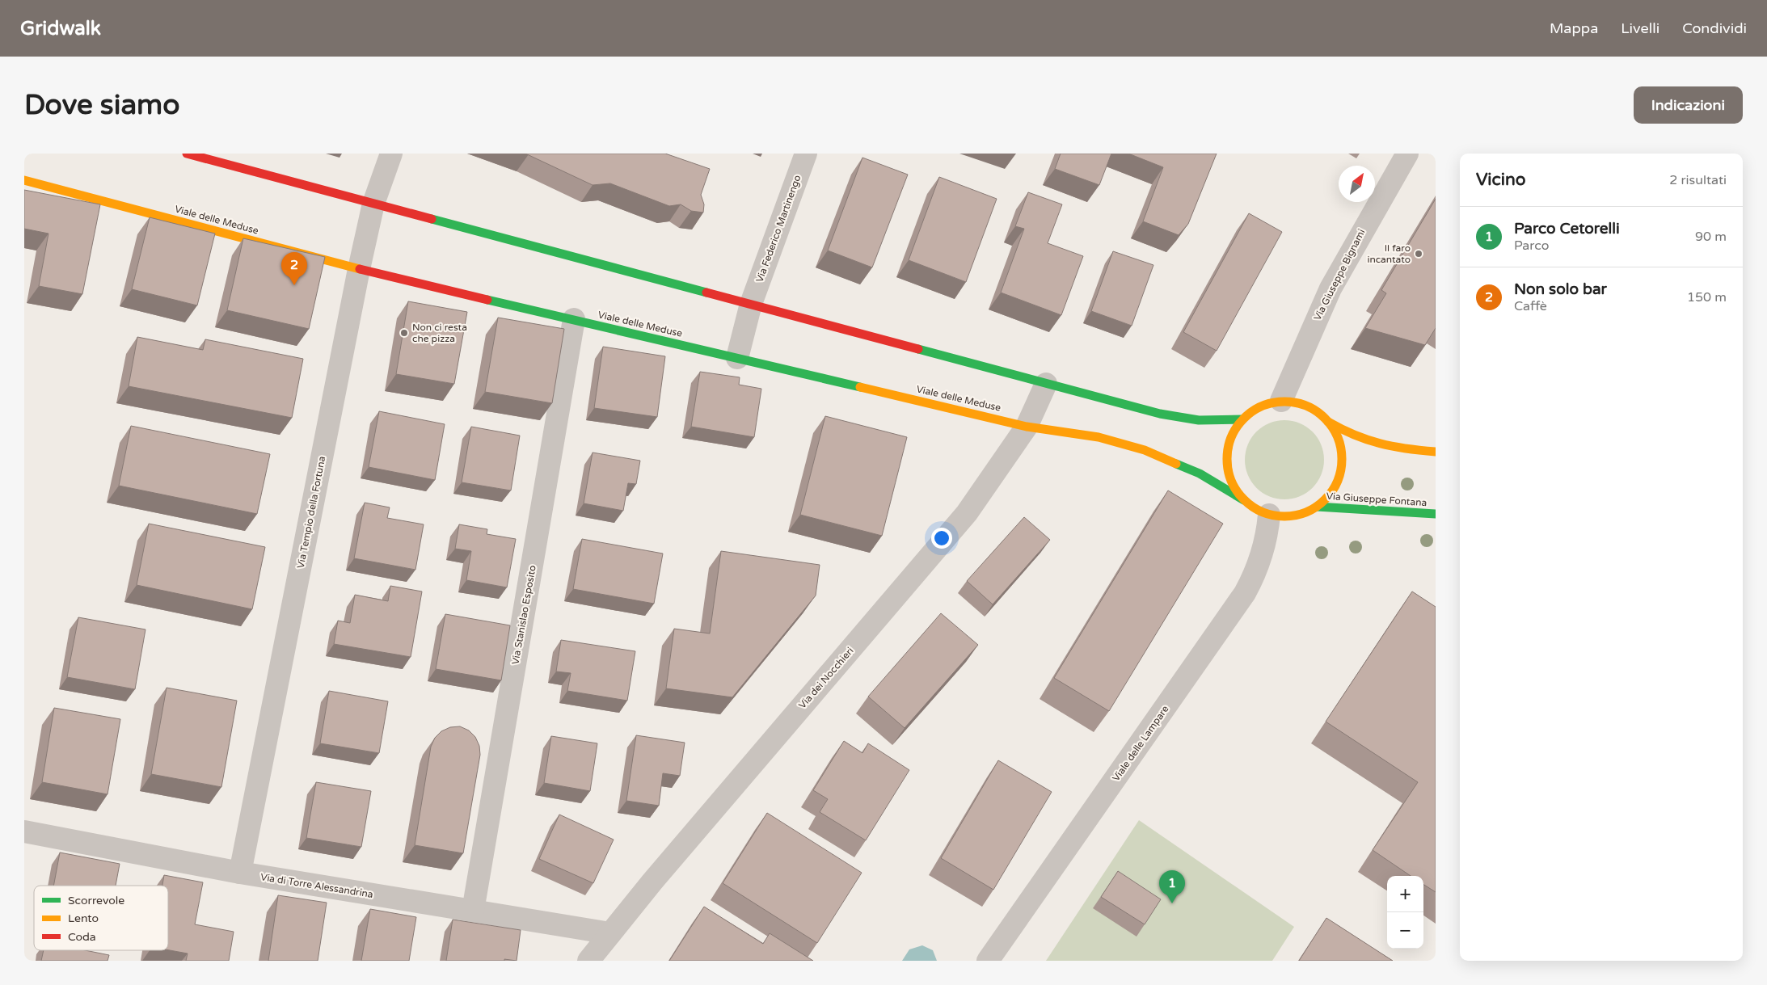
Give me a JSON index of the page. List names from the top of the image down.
{
  "streets": {
    "street": [
      "Viale delle Meduse",
      "Via Federico Martinengo",
      "Via Giuseppe Bignami",
      "Via Giuseppe Fontana",
      "Via Tempio della Fortuna",
      "Via Stanislao Esposito",
      "Via dei Nocchieri",
      "Viale delle Lampare",
      "Via di Torre Alessandrina"
    ]
  },
  "crossings": [
    ["Viale delle Meduse", "Via Federico Martinengo"],
    ["Viale delle Meduse", "Via Giuseppe Bignami"],
    ["Viale delle Meduse", "Via Giuseppe Fontana"],
    ["Viale delle Meduse", "Via Tempio della Fortuna"],
    ["Viale delle Meduse", "Via Stanislao Esposito"],
    ["Viale delle Meduse", "Via dei Nocchieri"],
    ["Viale delle Meduse", "Viale delle Lampare"],
    ["Via Giuseppe Bignami", "Via Giuseppe Fontana"],
    ["Via Giuseppe Bignami", "Viale delle Lampare"],
    ["Via Giuseppe Fontana", "Viale delle Lampare"],
    ["Via Tempio della Fortuna", "Via di Torre Alessandrina"],
    ["Via Stanislao Esposito", "Via di Torre Alessandrina"],
    ["Via dei Nocchieri", "Via di Torre Alessandrina"]
  ],
  "places": ["Il faro incantato", "Non ci resta che pizza"],
  "legend": ["Scorrevole", "Lento", "Coda"],
  "north": "top right",
  "page": {
    "header": "Gridwalk",
    "nav": ["Mappa", "Livelli", "Condividi"],
    "buttons": "Indicazioni",
    "title": "Dove siamo",
    "heading": ["Vicino", "2 risultati"],
    "list": [
      {
        "mark": "1",
        "name": "Parco Cetorelli",
        "note": "Parco",
        "value": "90 m"
      },
      {
        "mark": "2",
        "name": "Non solo bar",
        "note": "Caffè",
        "value": "150 m"
      }
    ],
    "pins": ["2", "1"],
    "map_buttons": ["+", "−"]
  }
}
